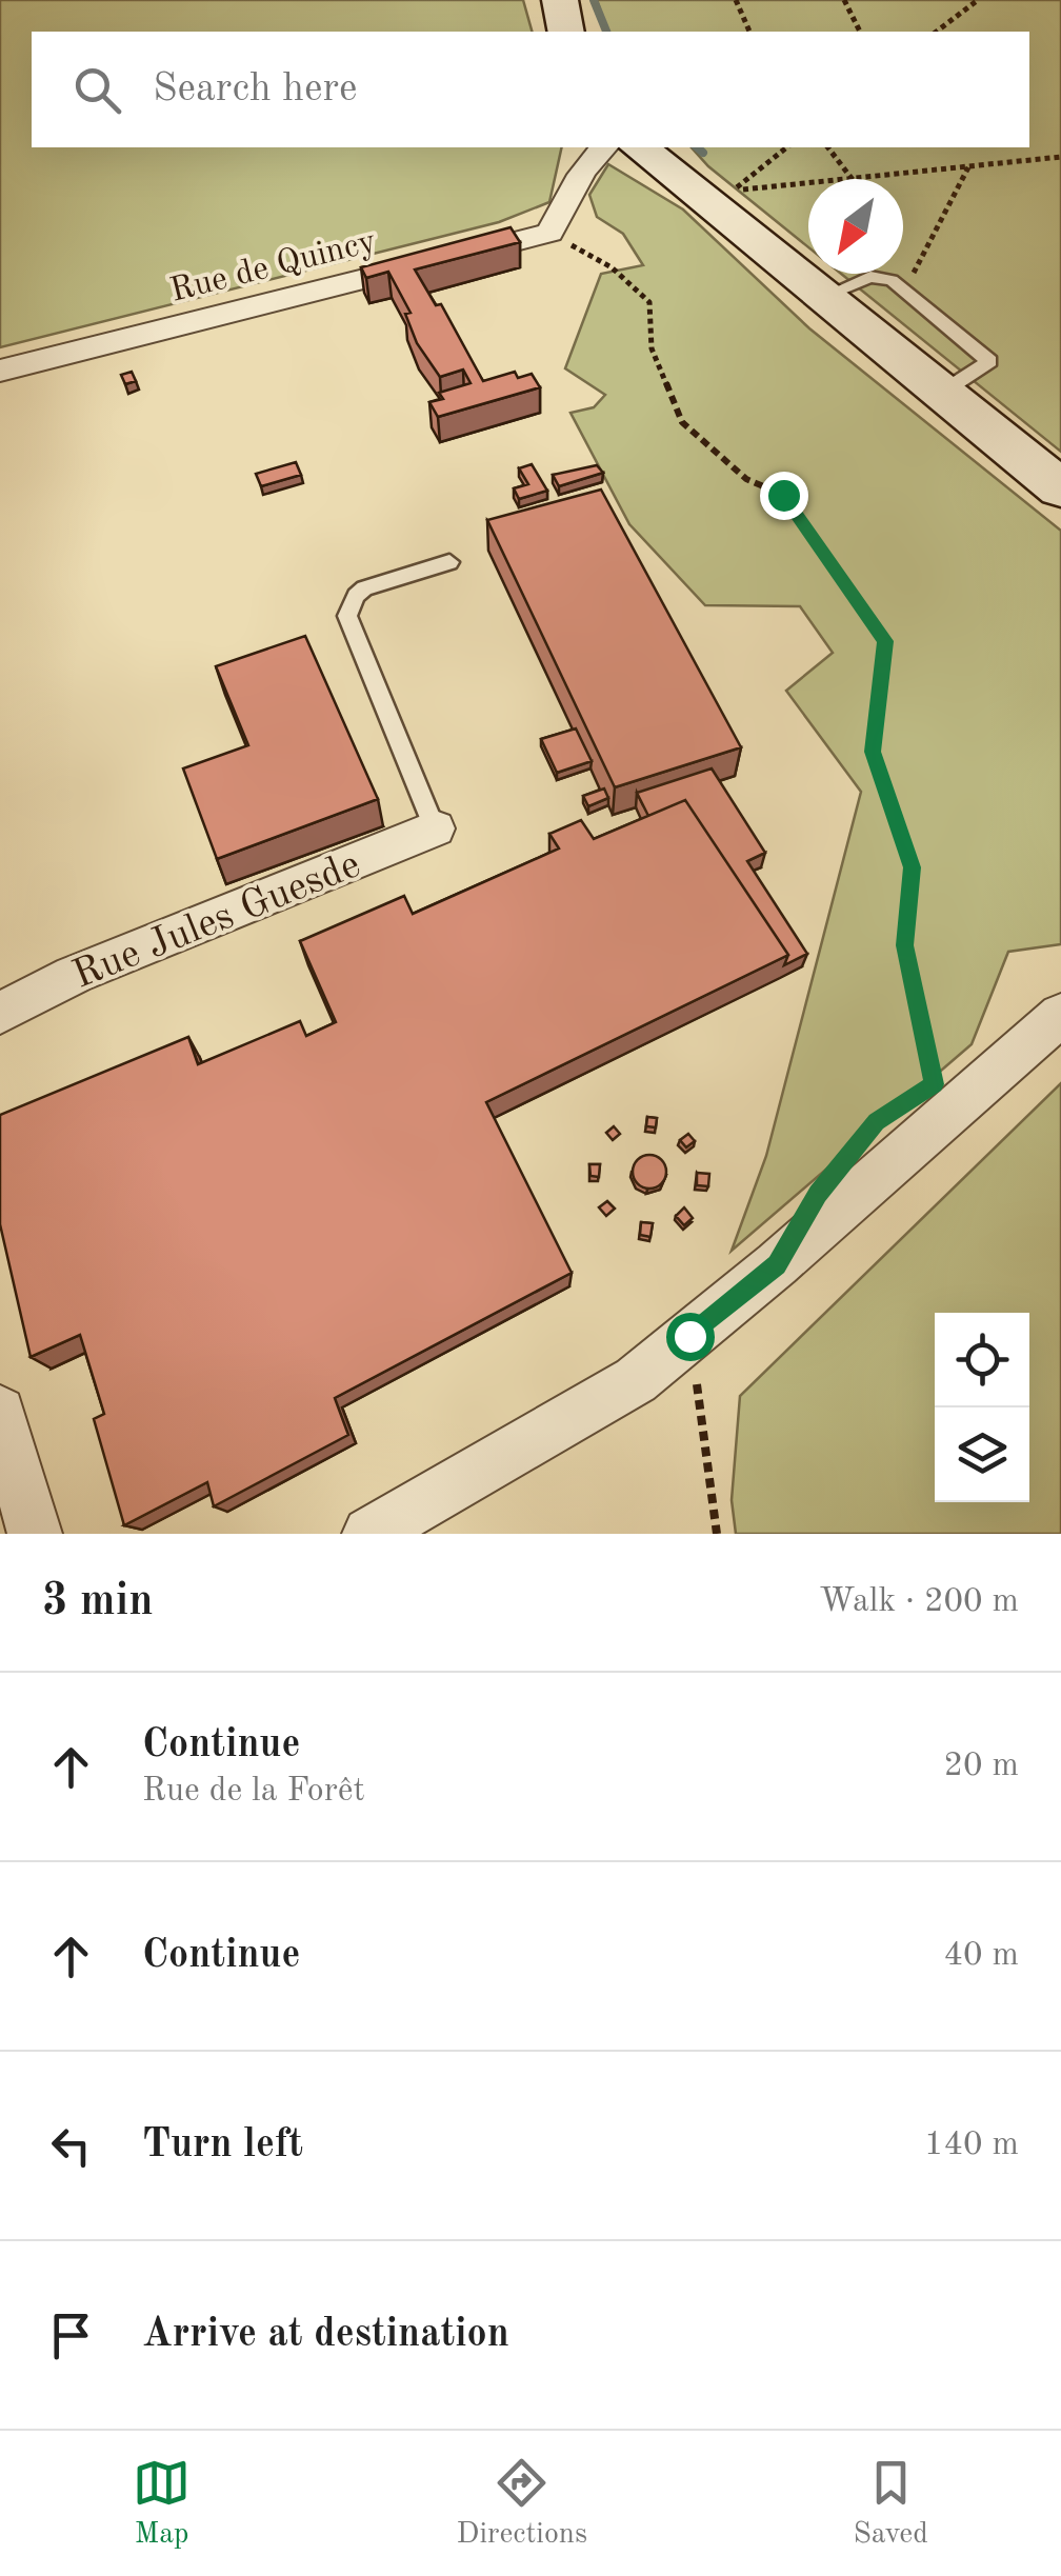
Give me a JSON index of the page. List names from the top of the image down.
{
  "streets": {
    "street": ["Rue de Quincy", "Rue Jules Guesde"]
  },
  "north": "bottom left",
  "page": {
    "search": "Search here",
    "heading": ["3 min", "Walk · 200 m"],
    "list": [
      ["Continue", "Rue de la Forêt", "20 m"],
      ["Continue", "40 m"],
      ["Turn left", "140 m"],
      "Arrive at destination"
    ],
    "nav": ["Map", "Directions", "Saved"]
  }
}
